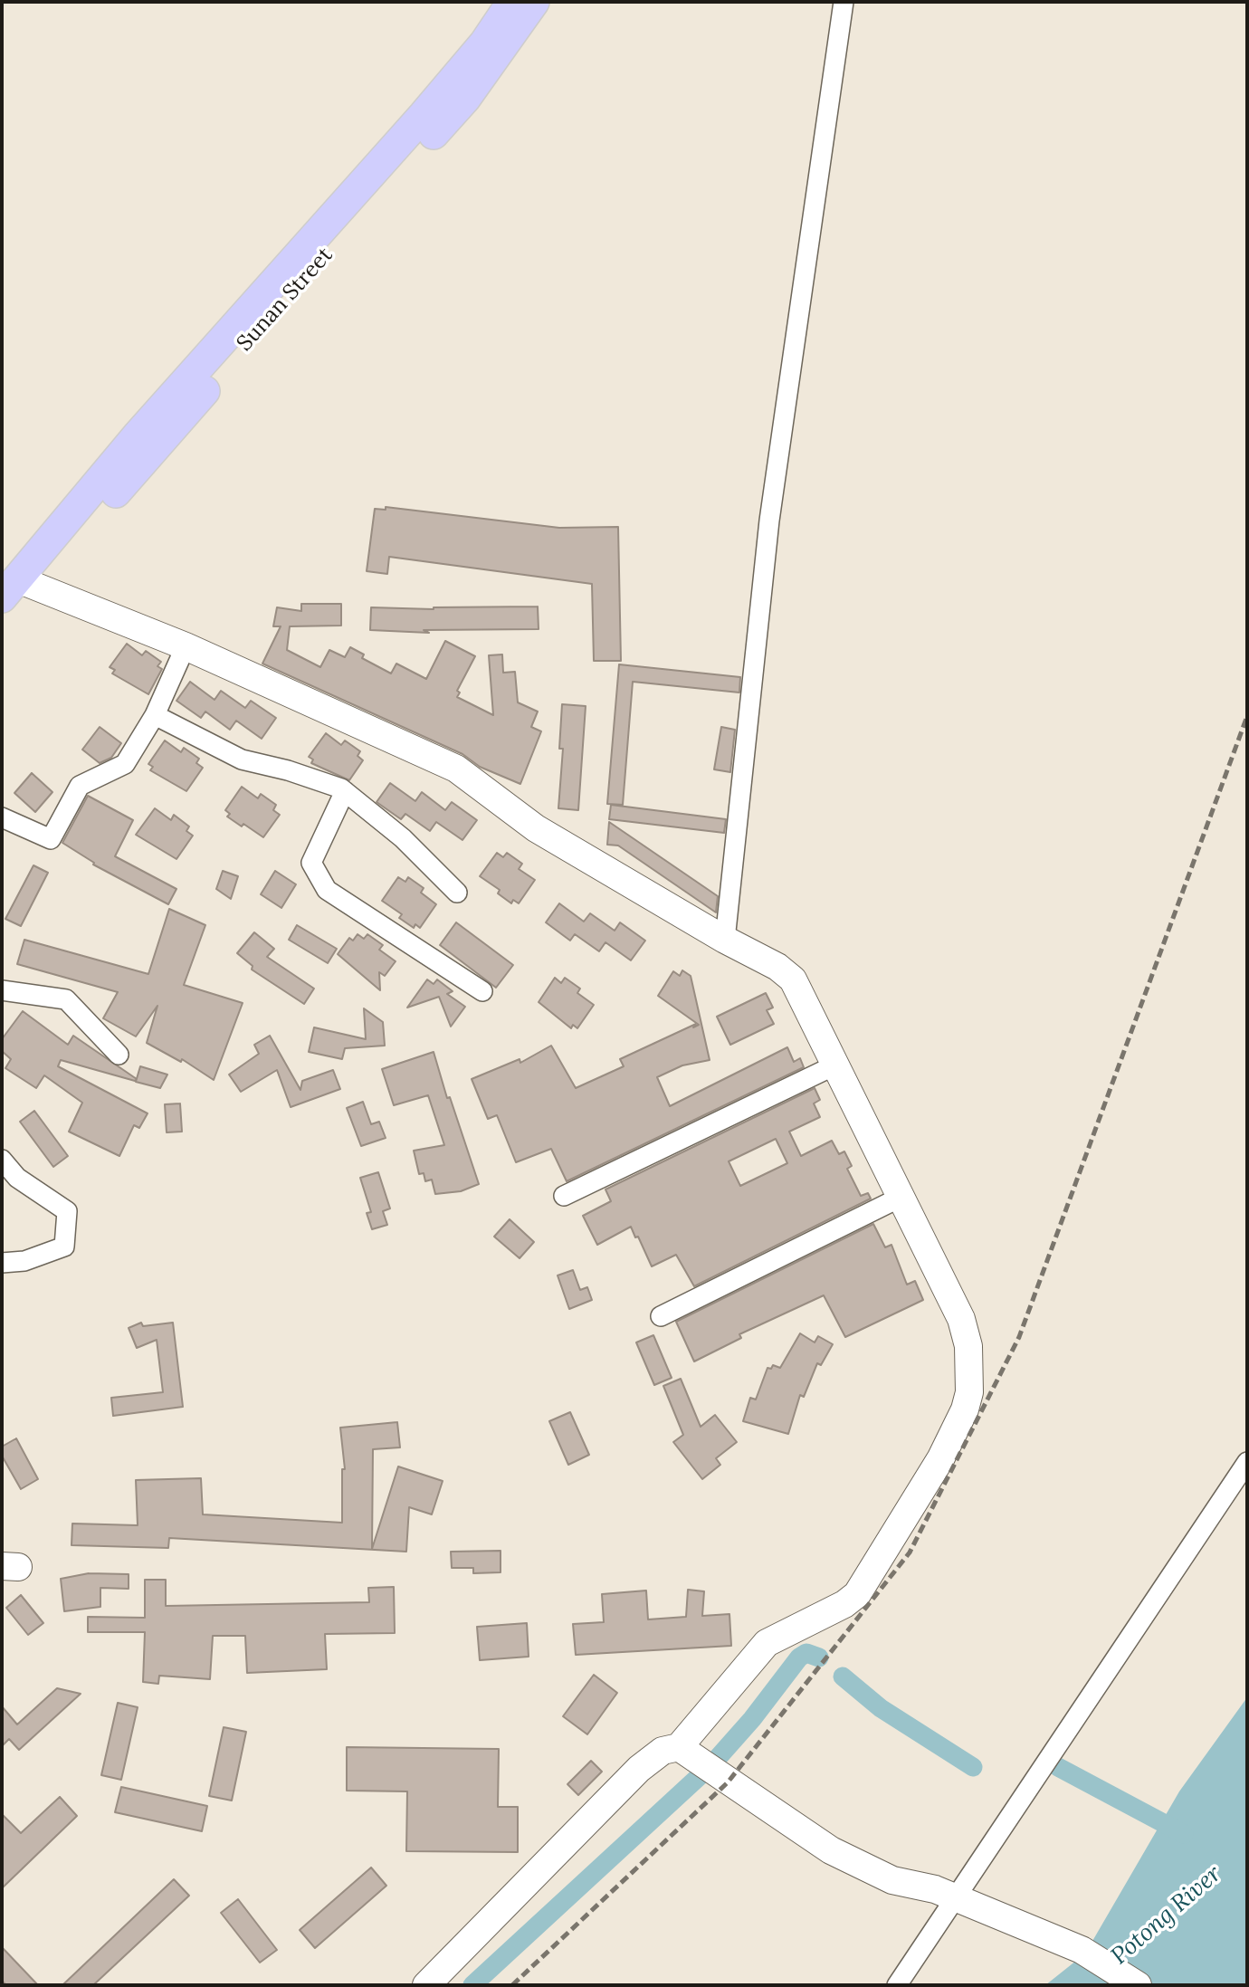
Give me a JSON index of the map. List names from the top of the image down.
{
  "streets": {
    "main road": ["Sunan Street"]
  },
  "water": ["Potong River"]
}
